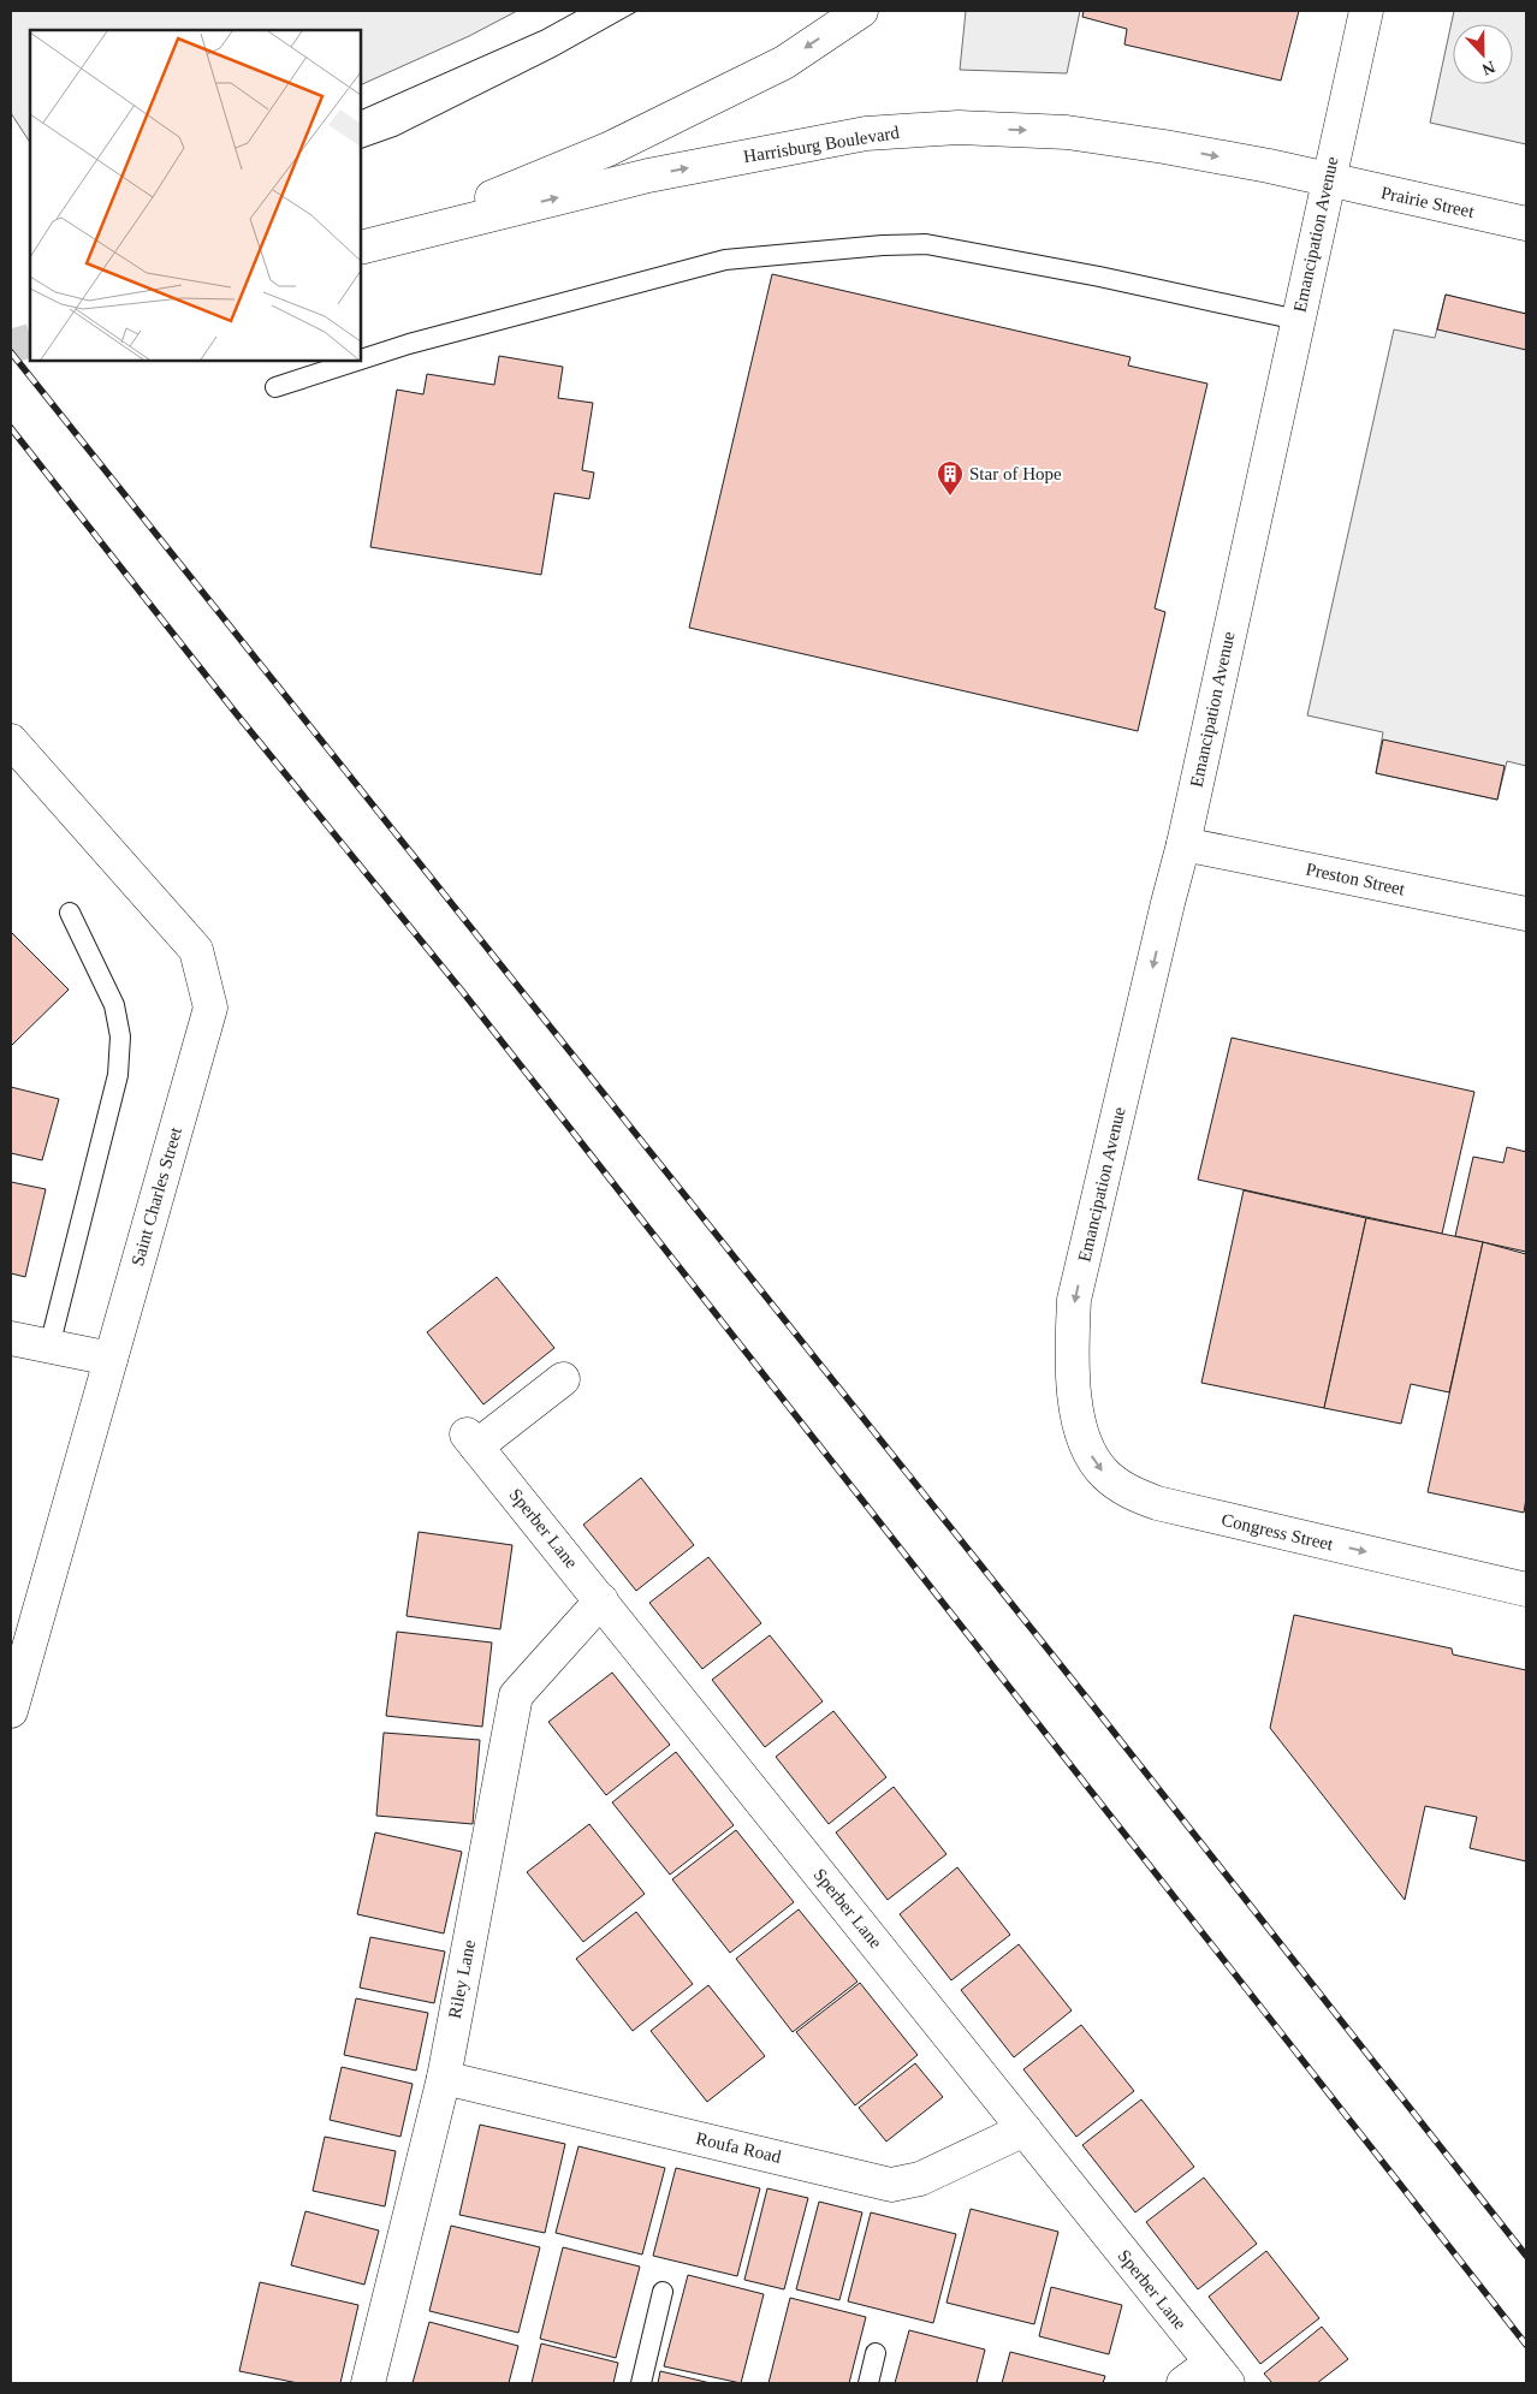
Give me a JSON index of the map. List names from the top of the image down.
{
  "streets": {
    "street": [
      "Harrisburg Boulevard",
      "Prairie Street",
      "Emancipation Avenue",
      "Preston Street",
      "Saint Charles Street",
      "Sperber Lane",
      "Congress Street",
      "Riley Lane",
      "Roufa Road"
    ]
  },
  "crossings": [
    ["Harrisburg Boulevard", "Prairie Street"],
    ["Harrisburg Boulevard", "Emancipation Avenue"],
    ["Prairie Street", "Emancipation Avenue"],
    ["Emancipation Avenue", "Preston Street"],
    ["Emancipation Avenue", "Congress Street"],
    ["Sperber Lane", "Riley Lane"],
    ["Sperber Lane", "Roufa Road"],
    ["Riley Lane", "Roufa Road"]
  ],
  "one_way": ["Emancipation Avenue", "Congress Street"],
  "places": {
    "building": ["Star of Hope"]
  },
  "north": "bottom"
}
